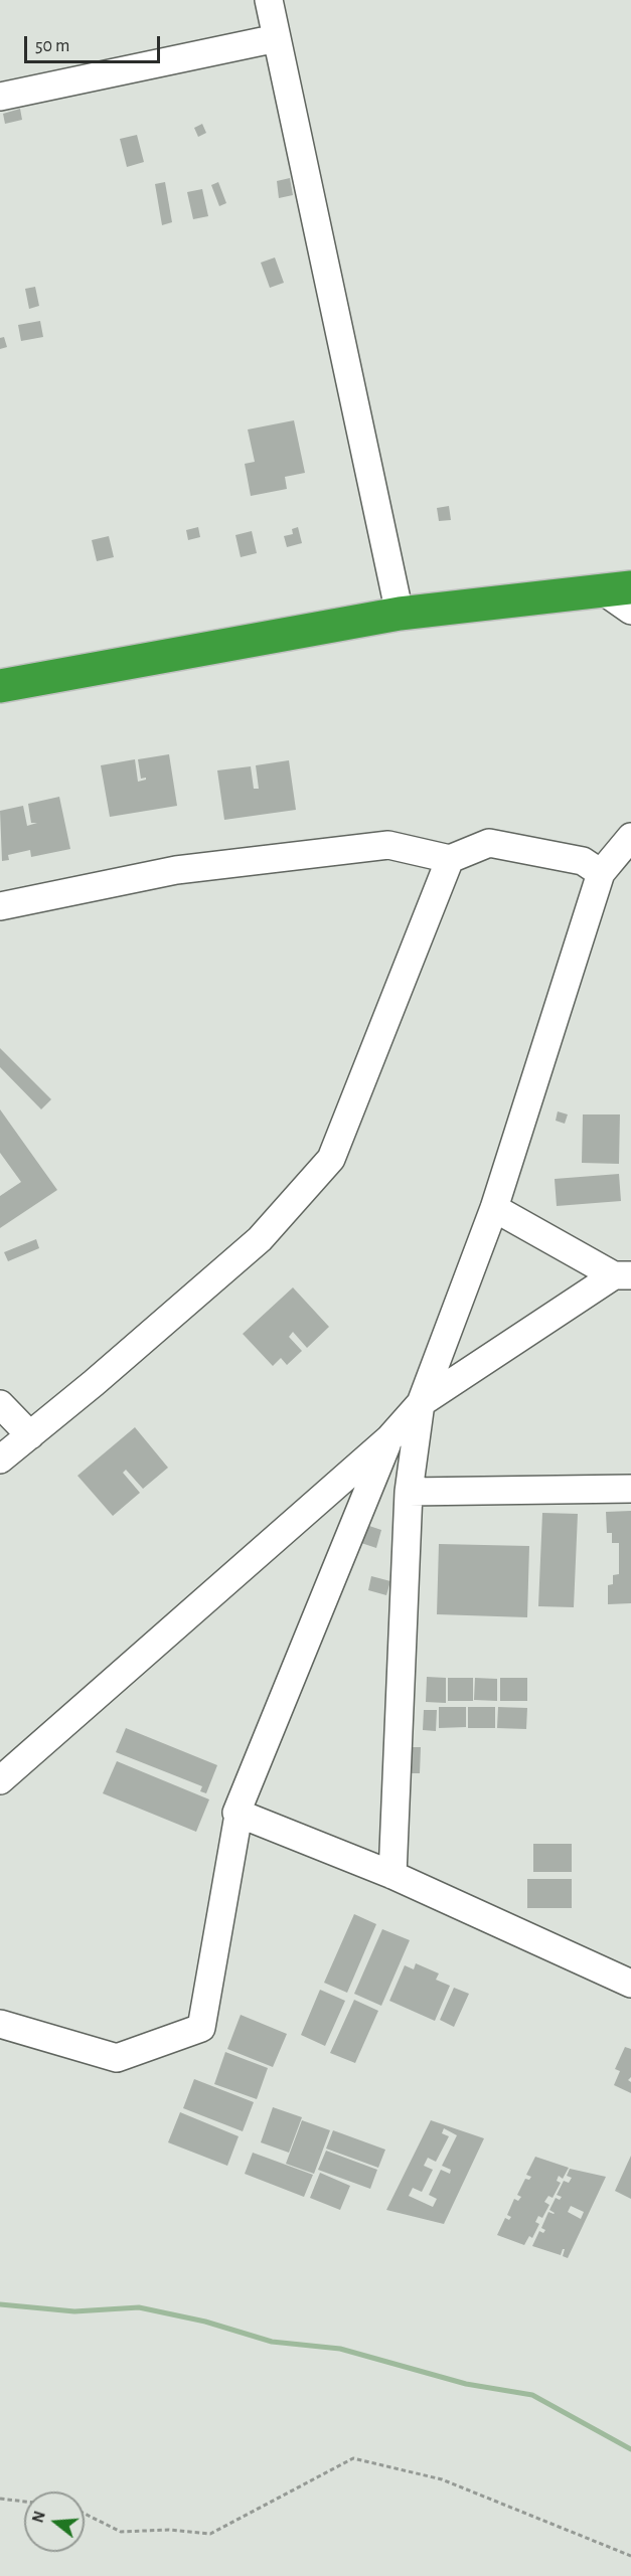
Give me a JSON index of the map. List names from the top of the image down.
{
  "scale_bar": "50 m",
  "north": "left"
}
